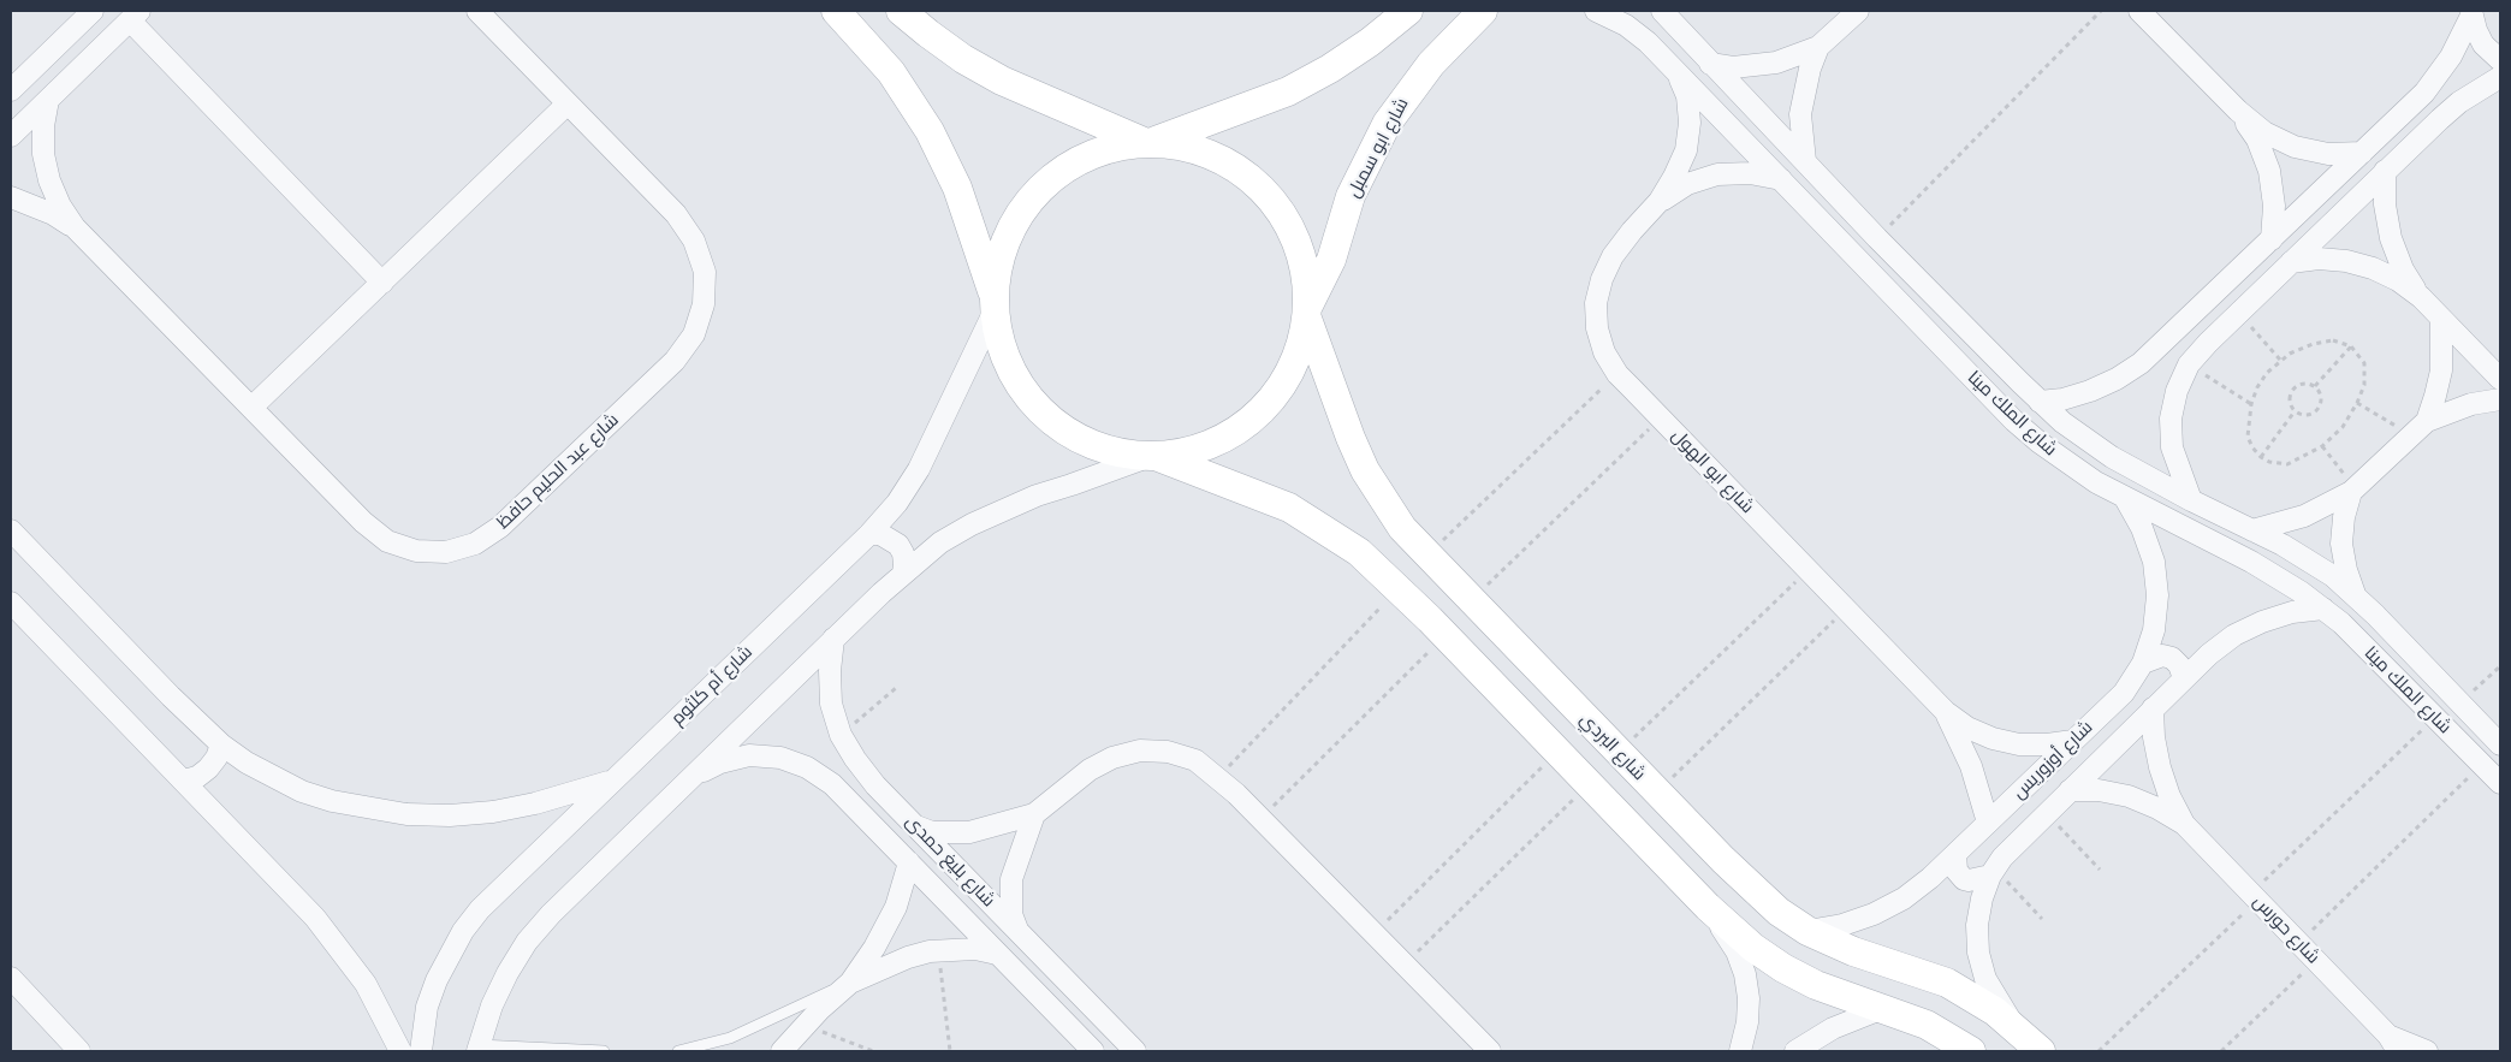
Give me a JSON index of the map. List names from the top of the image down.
{
  "streets": {
    "street": [
      "شارع ابو سمبل",
      "شارع الملك مينا",
      "شارع عبد الحليم حافظ",
      "شارع ابو الهول",
      "شارع أم كلثوم",
      "شارع البردي",
      "شارع أوزوريس",
      "شارع بليغ حمدى",
      "شارع حورس"
    ]
  },
  "crossings": [
    ["شارع ابو سمبل", "شارع البردي"],
    ["شارع الملك مينا", "شارع ابو الهول"],
    ["شارع الملك مينا", "شارع أوزوريس"],
    ["شارع ابو الهول", "شارع أوزوريس"],
    ["شارع البردي", "شارع أوزوريس"],
    ["شارع أوزوريس", "شارع حورس"]
  ]
}
